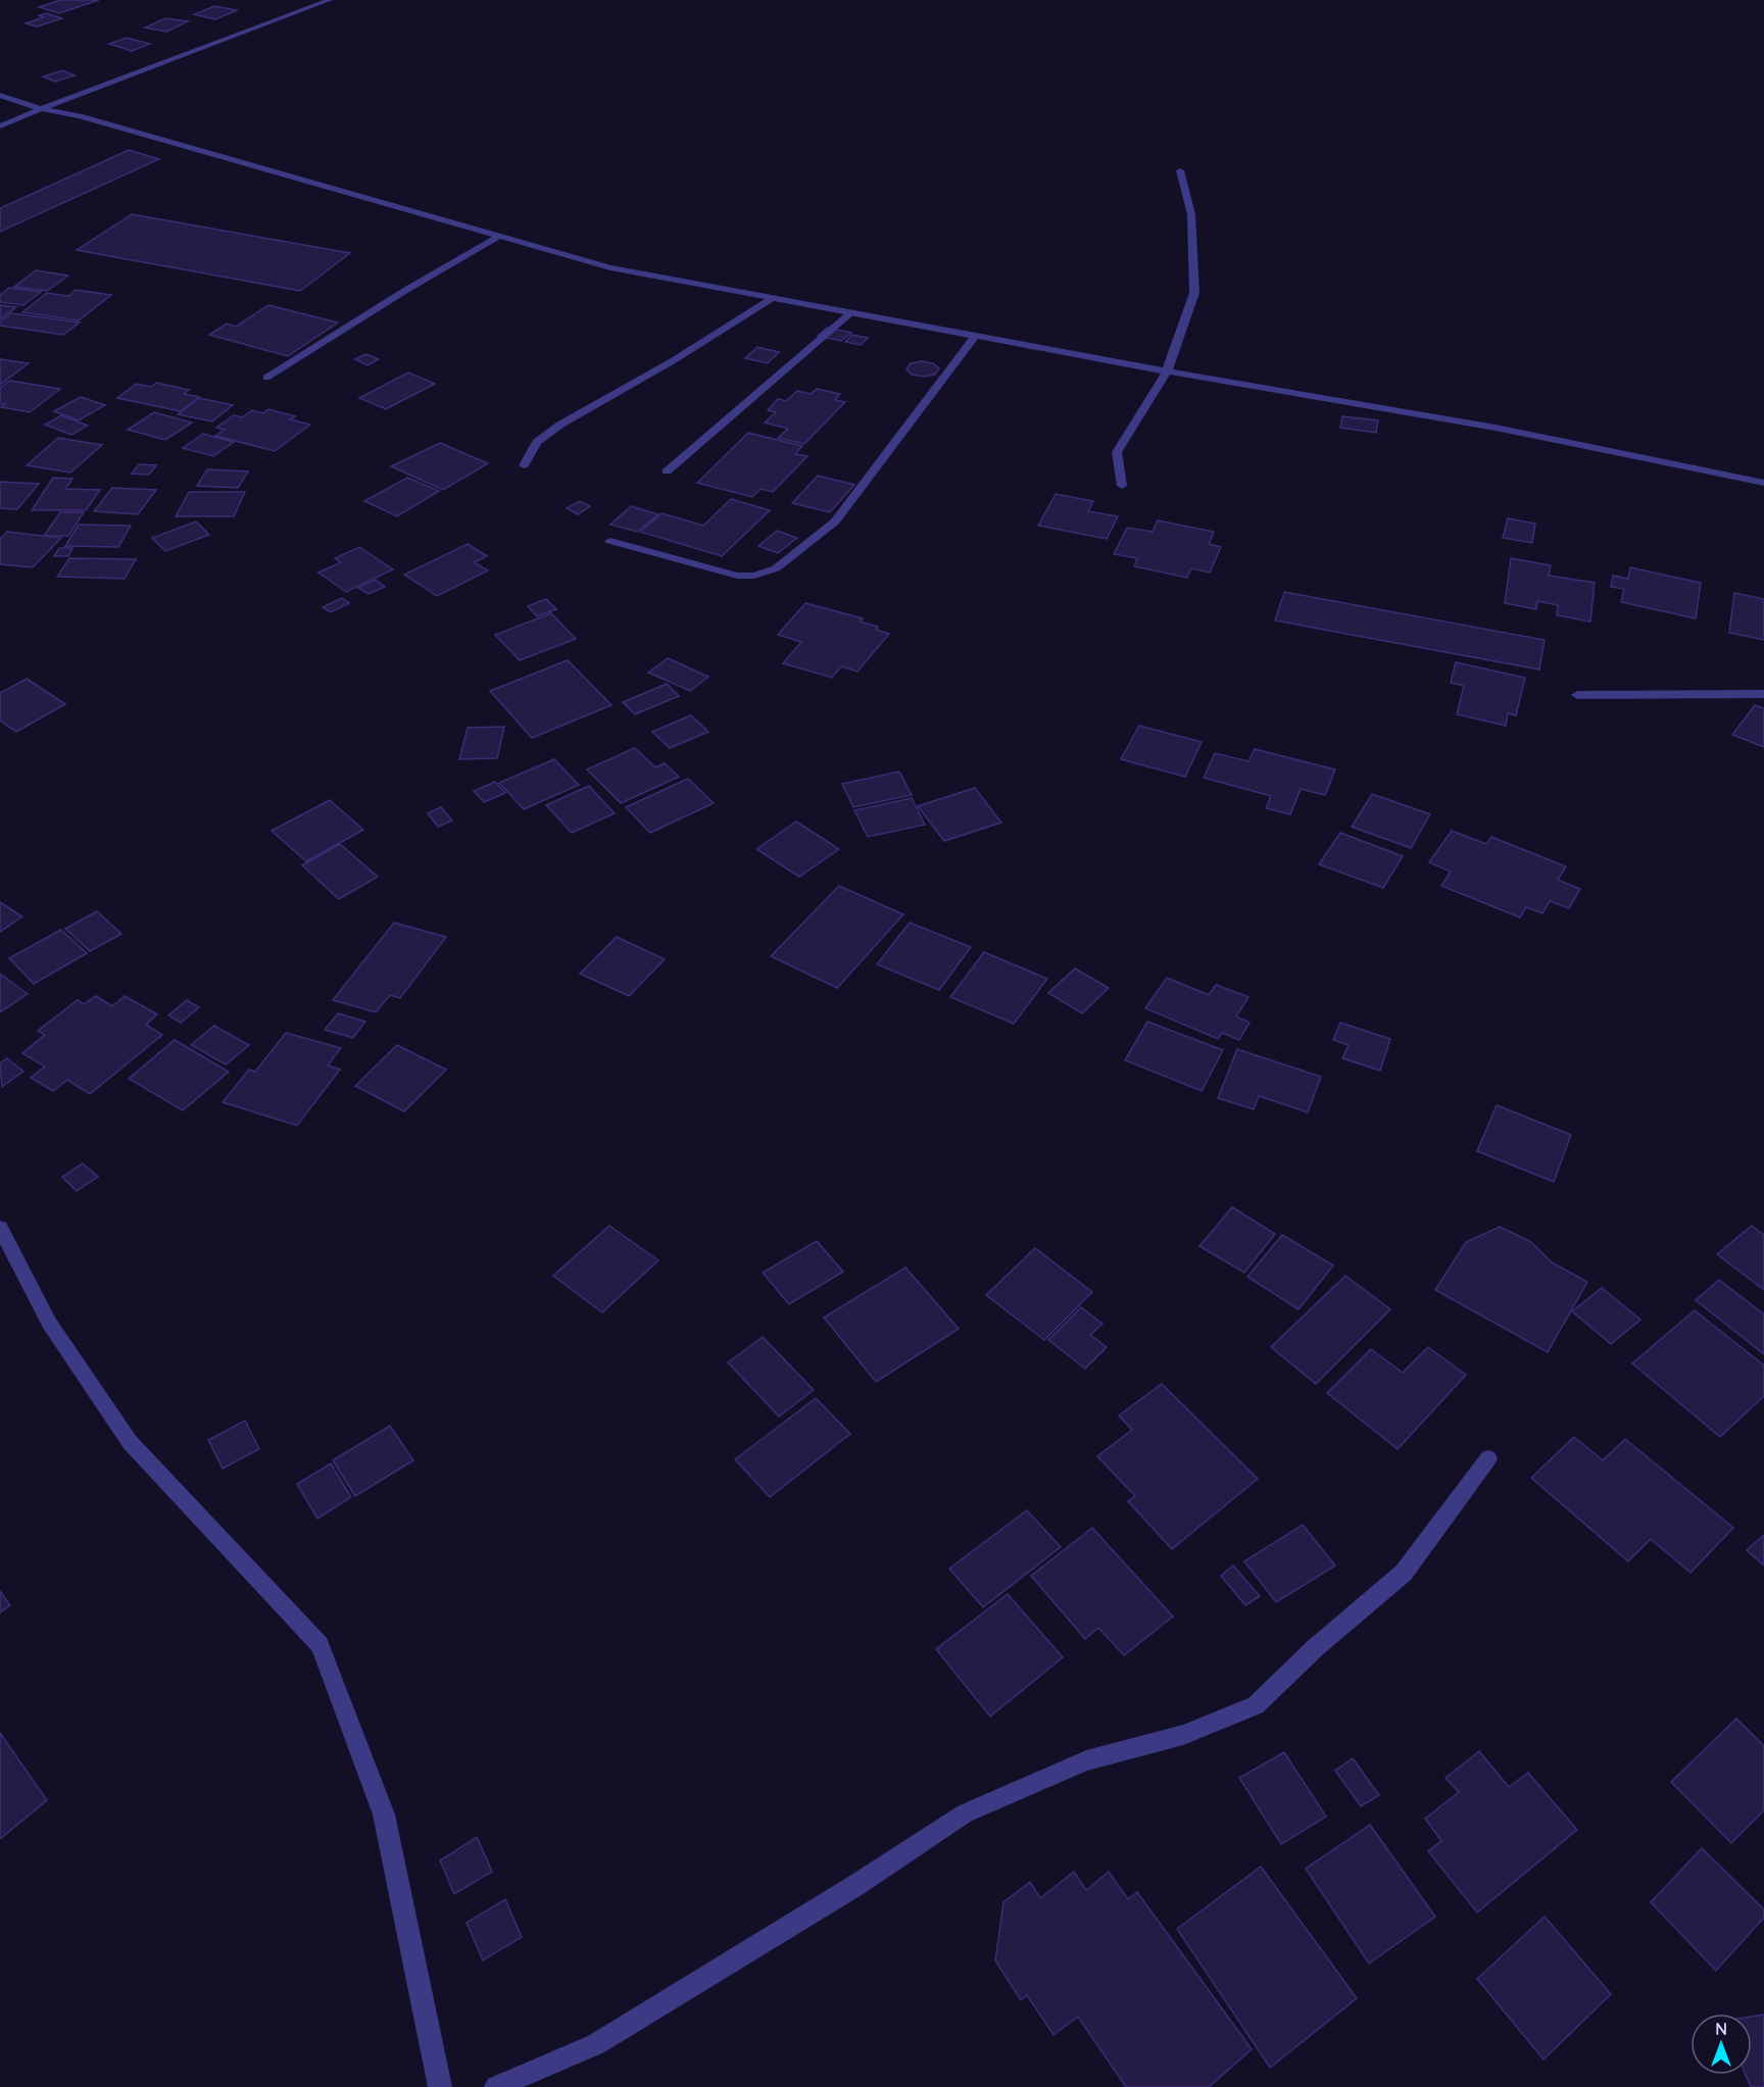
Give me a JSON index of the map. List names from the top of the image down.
{
  "north": "top"
}
